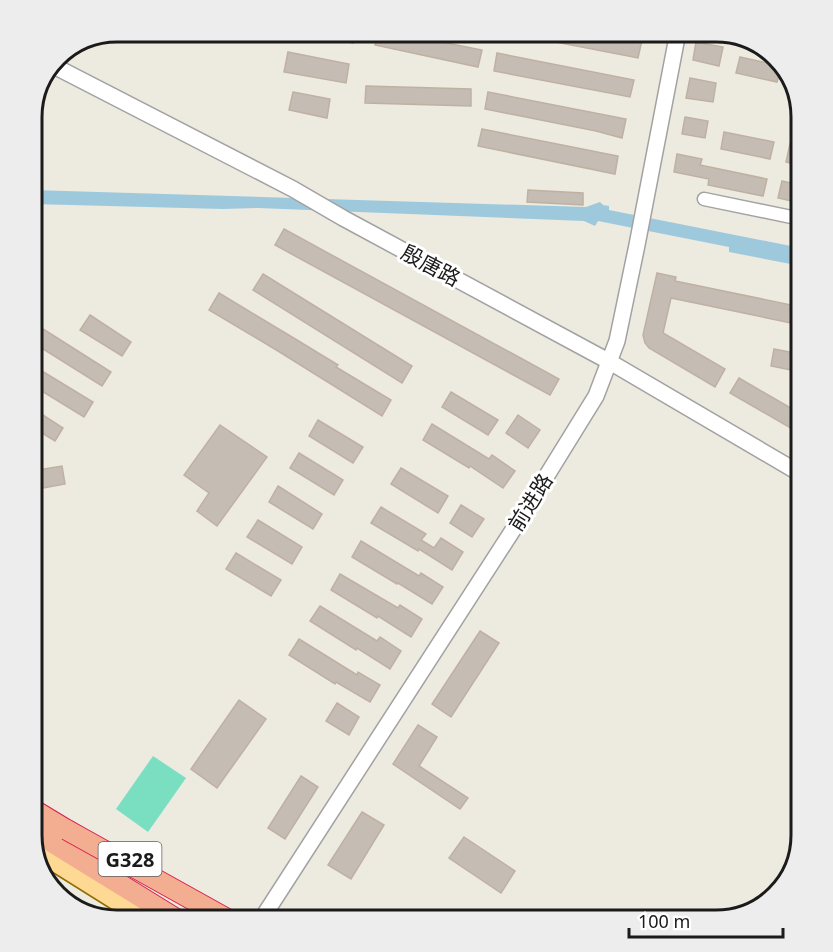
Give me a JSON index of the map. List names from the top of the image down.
{
  "streets": {
    "main road": ["G328"],
    "street": ["殷唐路", "前进路"]
  },
  "crossings": [
    ["殷唐路", "前进路"]
  ],
  "scale_bar": "100 m"
}
